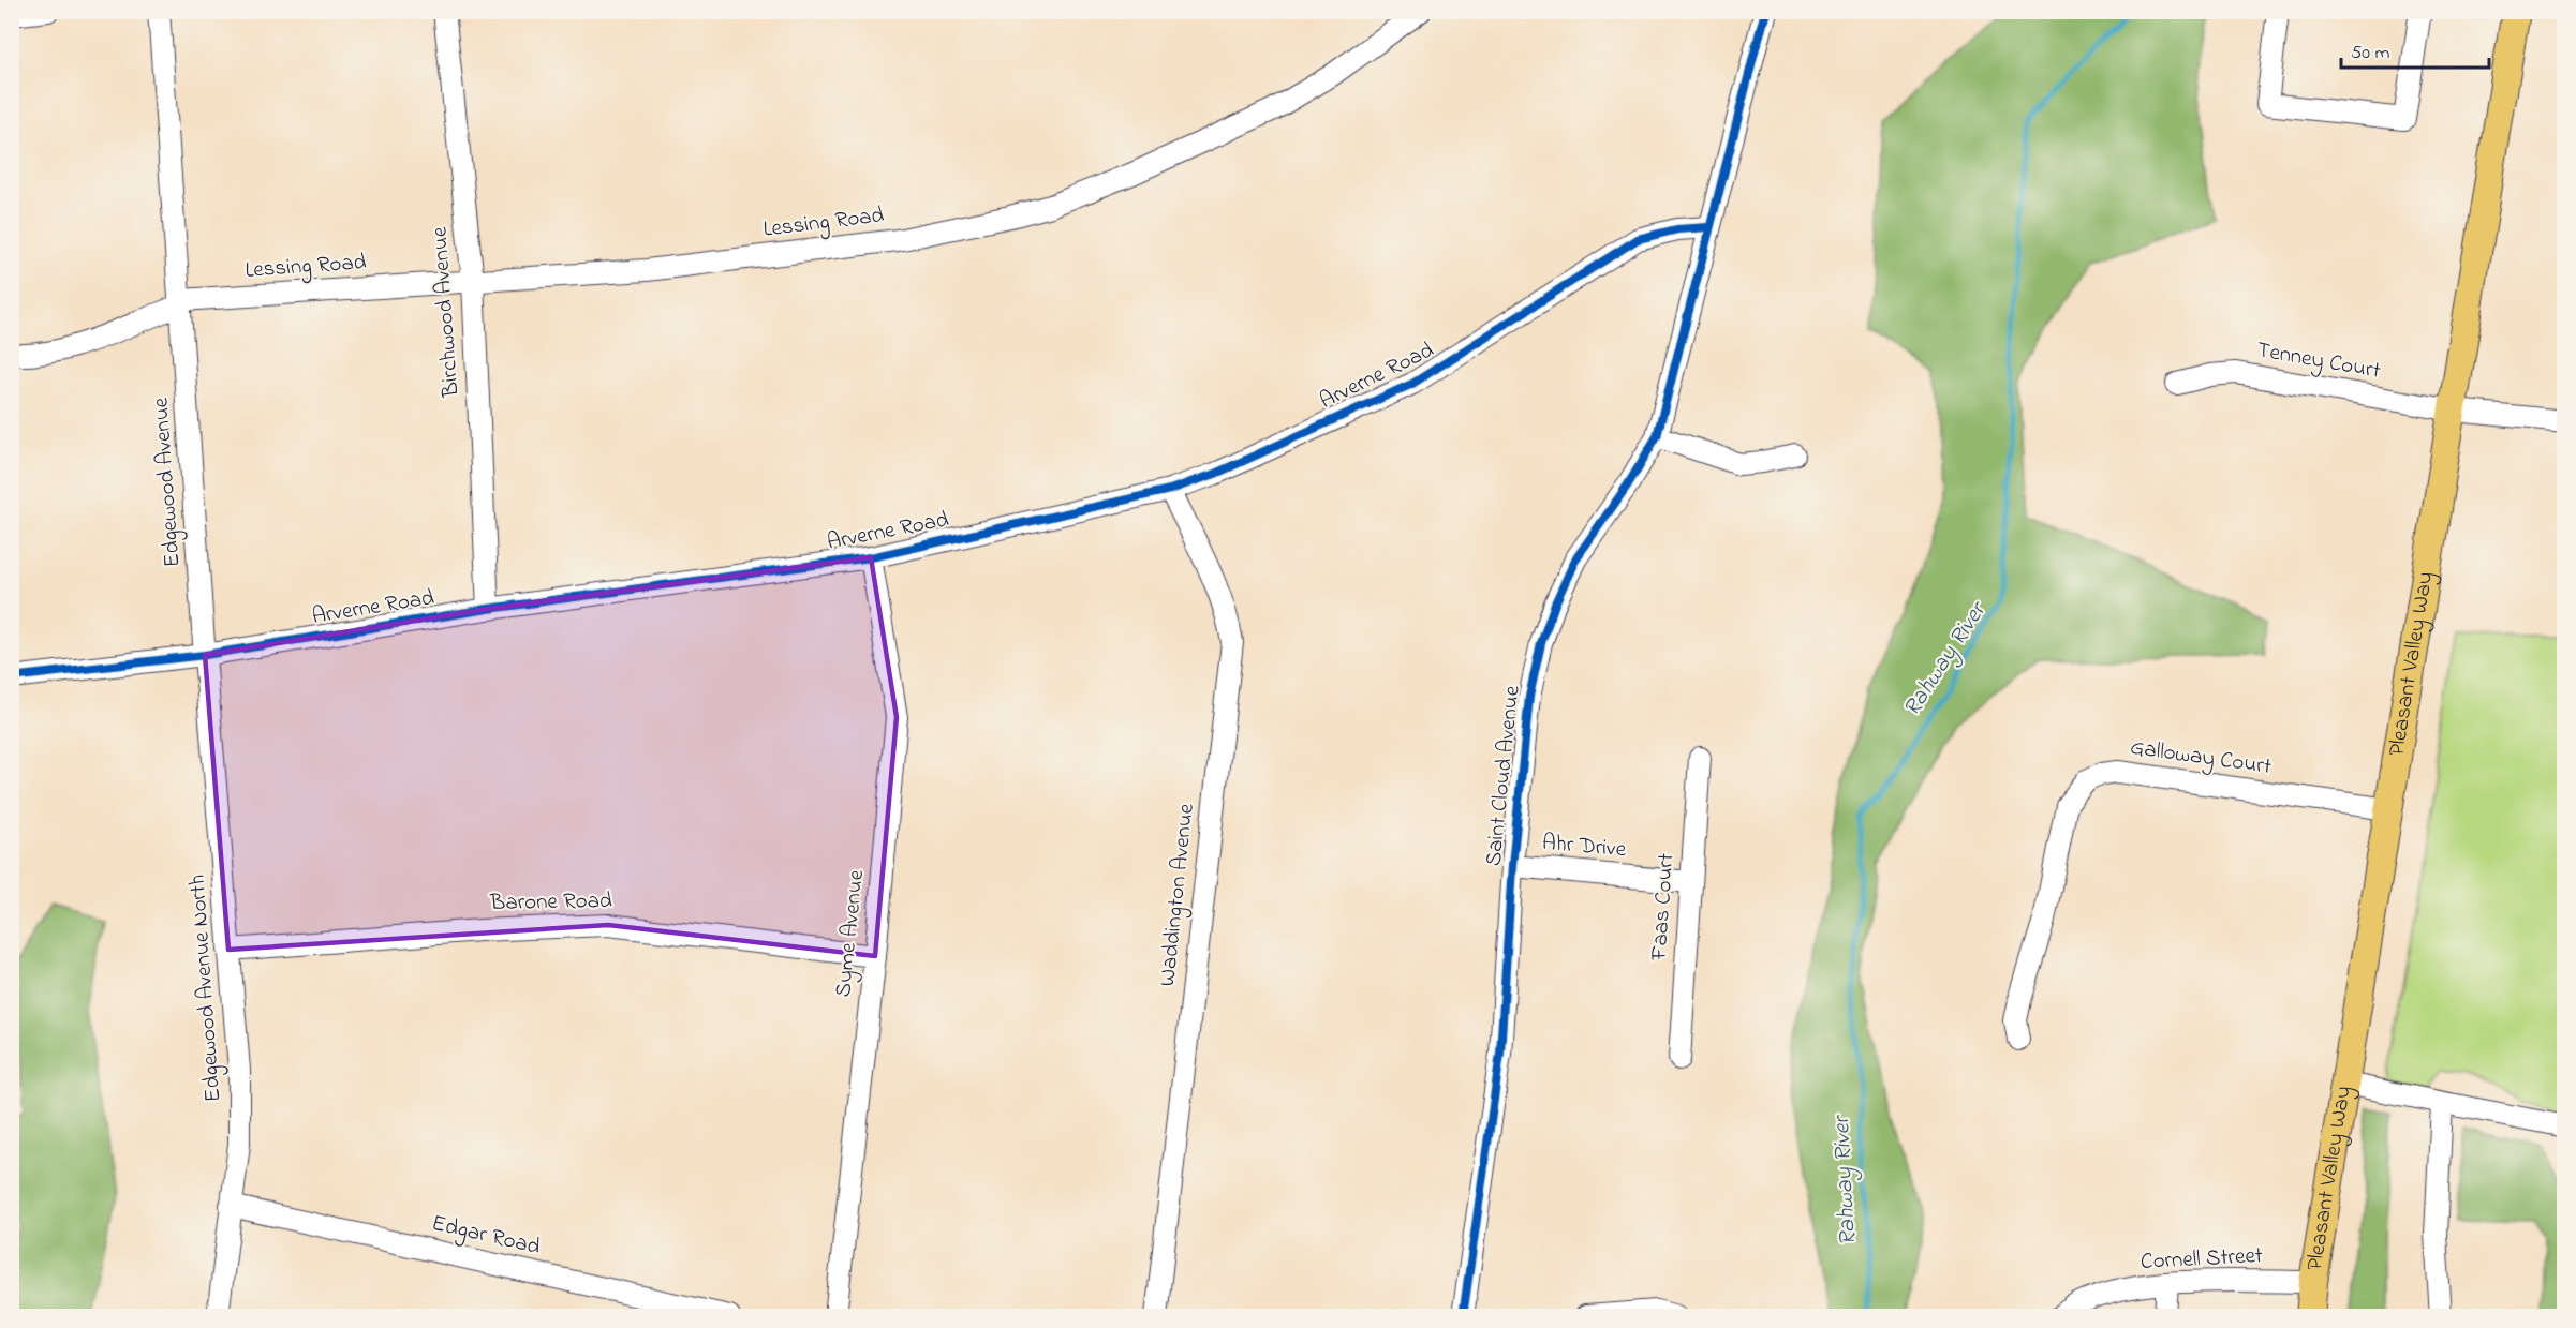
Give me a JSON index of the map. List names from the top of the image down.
{
  "streets": {
    "main road": ["Pleasant Valley Way"],
    "street": [
      "Lessing Road",
      "Birchwood Avenue",
      "Tenney Court",
      "Arverne Road",
      "Edgewood Avenue",
      "Galloway Court",
      "Saint Cloud Avenue",
      "Ahr Drive",
      "Waddington Avenue",
      "Barone Road",
      "Faas Court",
      "Syme Avenue",
      "Edgewood Avenue North",
      "Edgar Road",
      "Cornell Street"
    ]
  },
  "crossings": [
    ["Lessing Road", "Birchwood Avenue"],
    ["Lessing Road", "Edgewood Avenue"],
    ["Birchwood Avenue", "Arverne Road"],
    ["Tenney Court", "Pleasant Valley Way"],
    ["Arverne Road", "Edgewood Avenue"],
    ["Arverne Road", "Saint Cloud Avenue"],
    ["Arverne Road", "Waddington Avenue"],
    ["Arverne Road", "Syme Avenue"],
    ["Arverne Road", "Edgewood Avenue North"],
    ["Edgewood Avenue", "Edgewood Avenue North"],
    ["Pleasant Valley Way", "Galloway Court"],
    ["Pleasant Valley Way", "Cornell Street"],
    ["Saint Cloud Avenue", "Ahr Drive"],
    ["Ahr Drive", "Faas Court"],
    ["Barone Road", "Syme Avenue"],
    ["Barone Road", "Edgewood Avenue North"],
    ["Edgewood Avenue North", "Edgar Road"]
  ],
  "water": ["Rahway River"],
  "scale_bar": "50 m"
}
